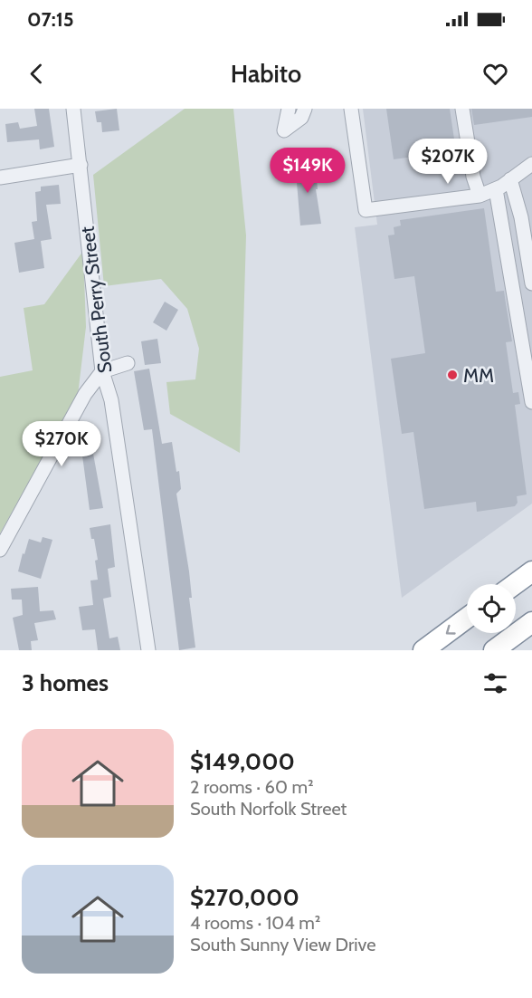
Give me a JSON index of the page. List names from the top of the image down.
{
  "streets": {
    "street": ["South Perry Street"]
  },
  "places": ["MM"],
  "page": {
    "status": "07:15",
    "header": "Habito",
    "price": ["$207K", "$149K", "$270K"],
    "heading": "3 homes",
    "list": [
      {
        "name": "$149,000",
        "note": "2 rooms · 60 m² · South Norfolk Street"
      },
      {
        "name": "$270,000",
        "note": "4 rooms · 104 m² · South Sunny View Drive"
      }
    ]
  }
}
